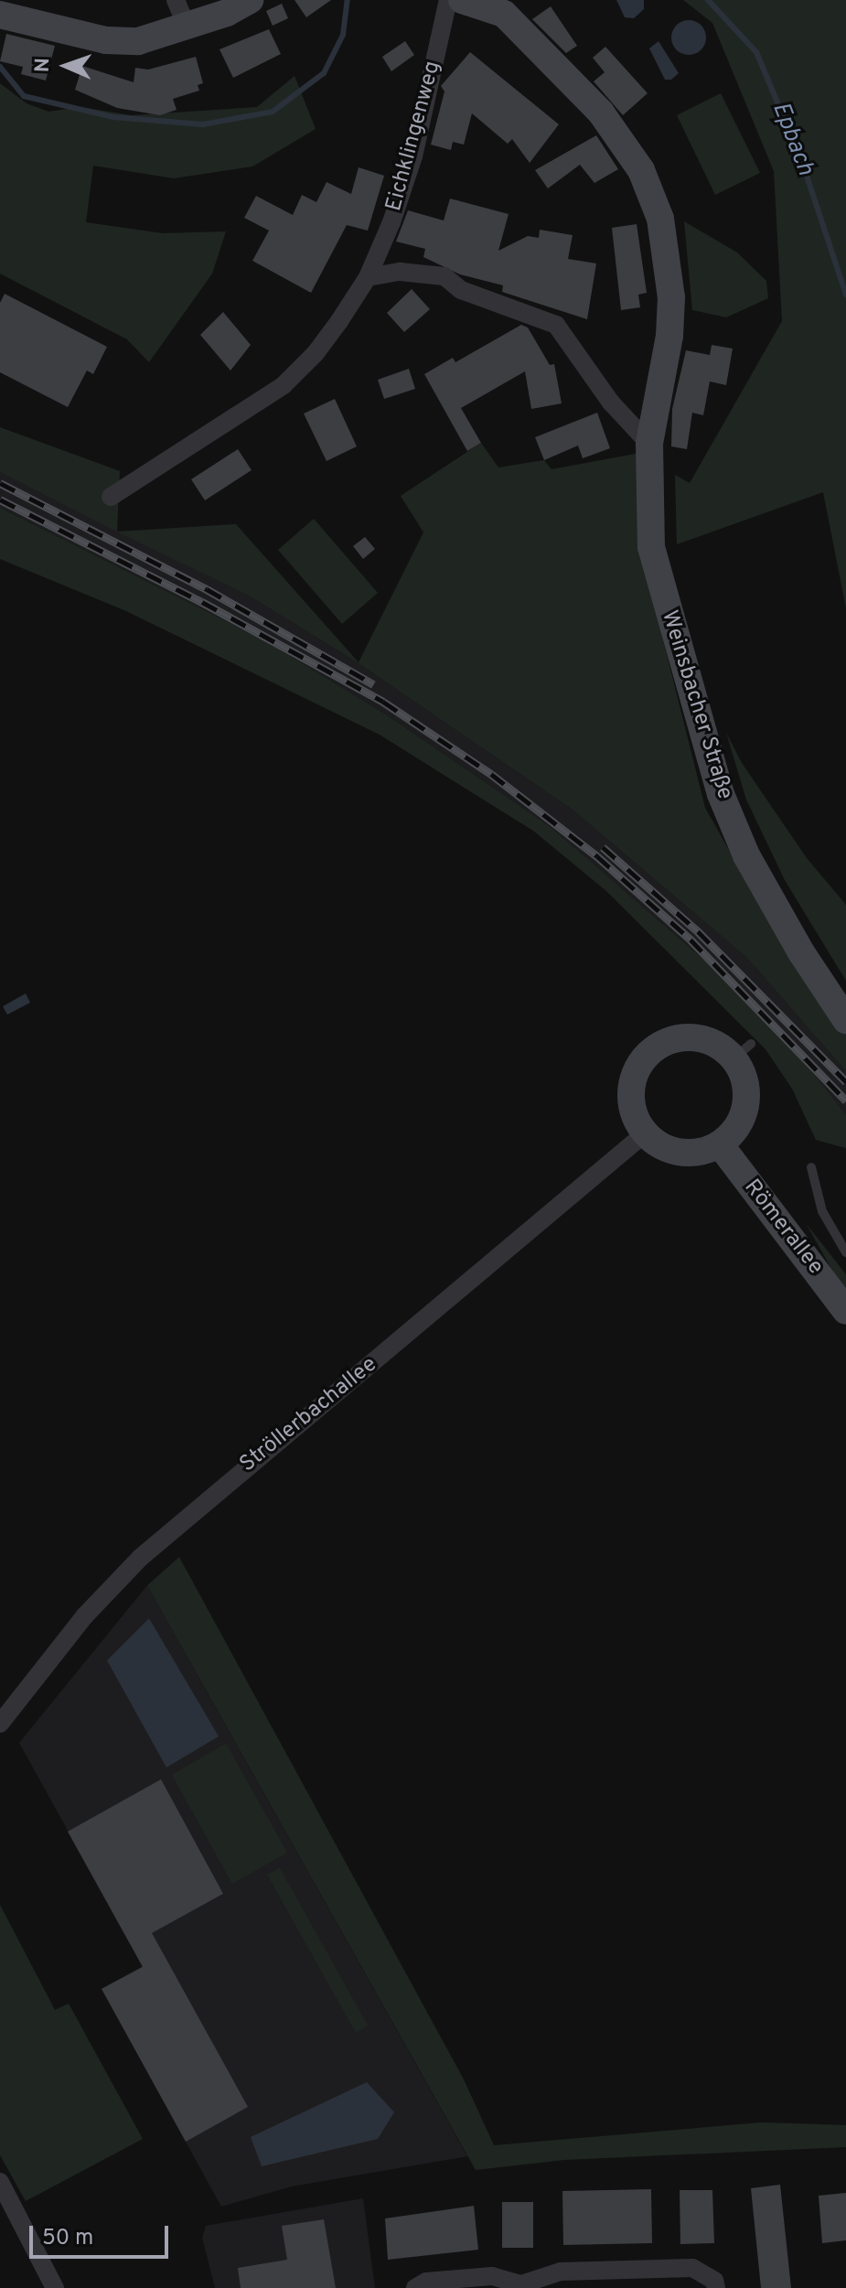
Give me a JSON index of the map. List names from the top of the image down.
{
  "streets": {
    "street": [
      "Eichklingenweg",
      "Weinsbacher Straße",
      "Römerallee",
      "Ströllerbachallee"
    ]
  },
  "crossings": [
    ["Römerallee", "Ströllerbachallee"]
  ],
  "water": ["Epbach"],
  "scale_bar": "50 m",
  "north": "left"
}
